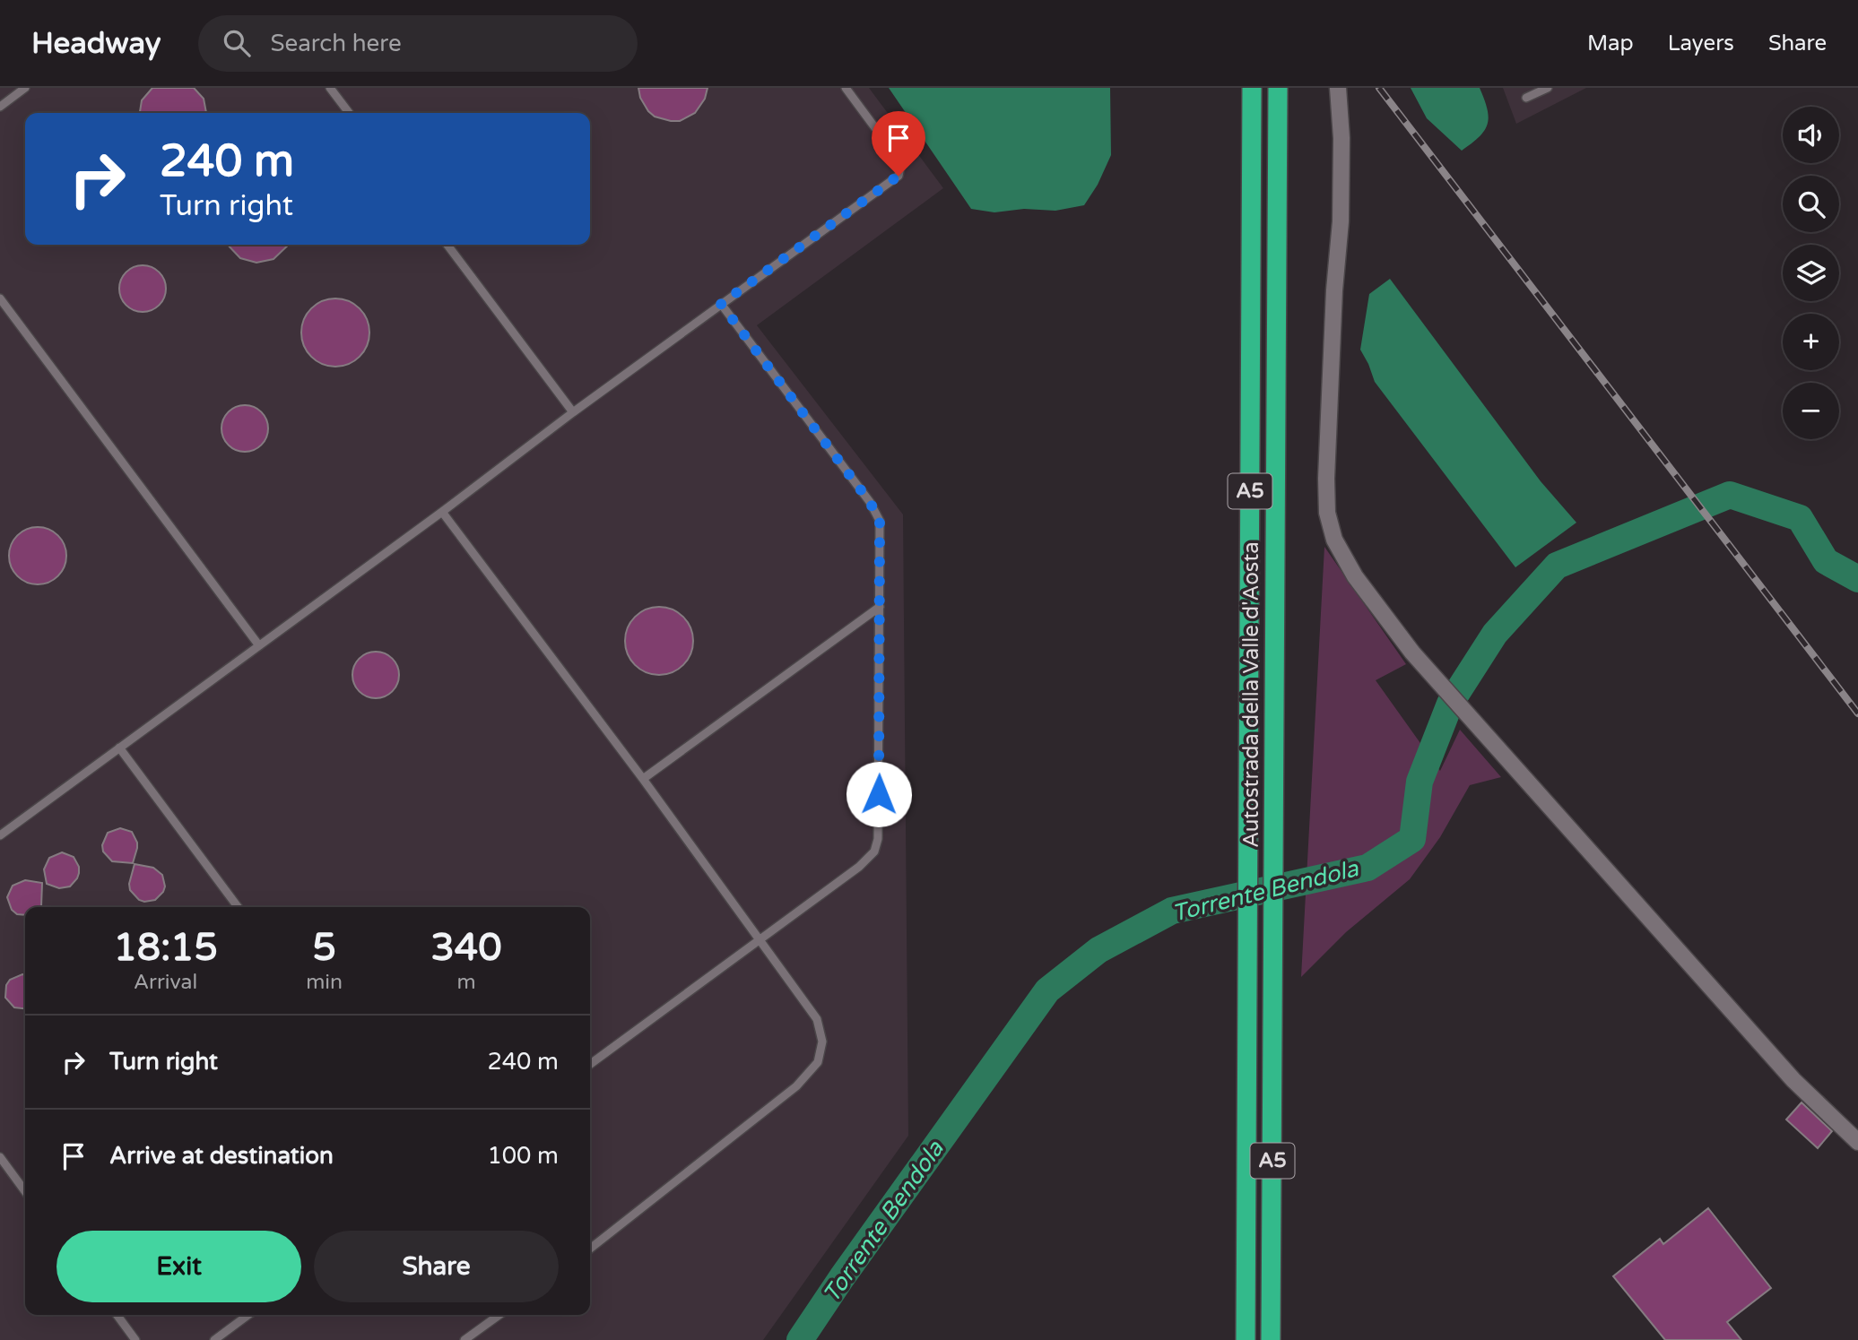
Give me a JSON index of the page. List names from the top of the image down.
{
  "streets": {
    "highway": ["A5", "Autostrada della Valle d'Aosta"]
  },
  "water": ["Torrente Bendola"],
  "page": {
    "header": "Headway",
    "search": "Search here",
    "nav": ["Map", "Layers", "Share"],
    "map_buttons": ["+", "−"],
    "turn": ["240 m", "Turn right"],
    "eta": [
      "18:15",
      "Arrival",
      "5",
      "min",
      "340",
      "m"
    ],
    "list": [
      {
        "name": "Turn right",
        "value": "240 m"
      },
      {
        "name": "Arrive at destination",
        "value": "100 m"
      }
    ],
    "buttons": ["Exit", "Share"]
  }
}
